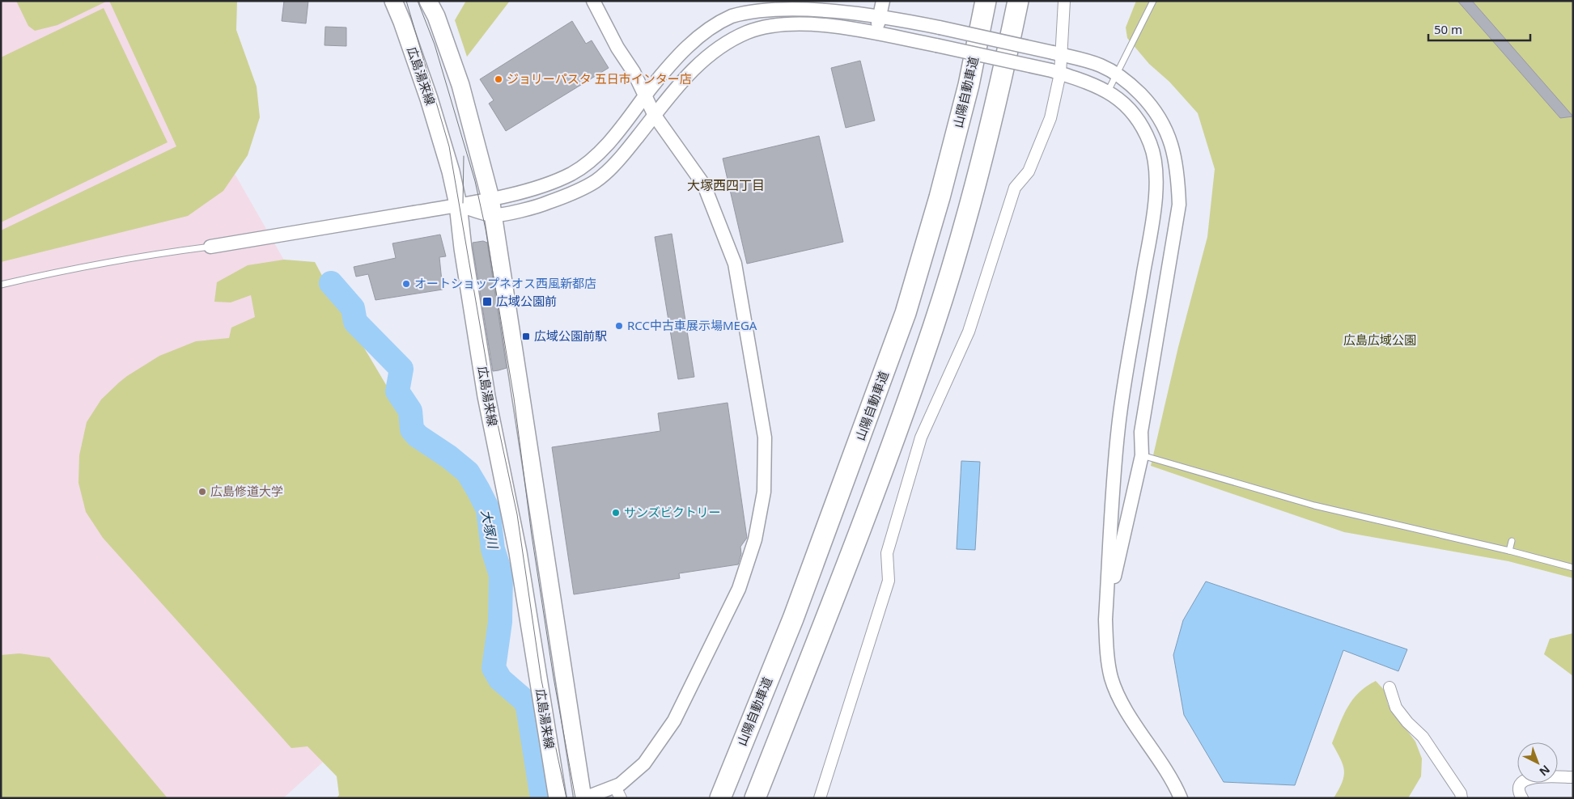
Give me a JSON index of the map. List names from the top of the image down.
{
  "streets": {
    "highway": ["山陽自動車道"],
    "main road": ["広島湯来線"]
  },
  "districts": ["大塚西四丁目"],
  "water": ["大塚川"],
  "parks": ["広島広域公園"],
  "places": {
    "other": [
      "ジョリーパスタ 五日市インター店",
      "オートショップネオス西風新都店",
      "RCC中古車展示場MEGA",
      "広島修道大学",
      "サンズビクトリー"
    ],
    "transit": ["広域公園前", "広域公園前駅"]
  },
  "scale_bar": "50 m",
  "north": "bottom right"
}
